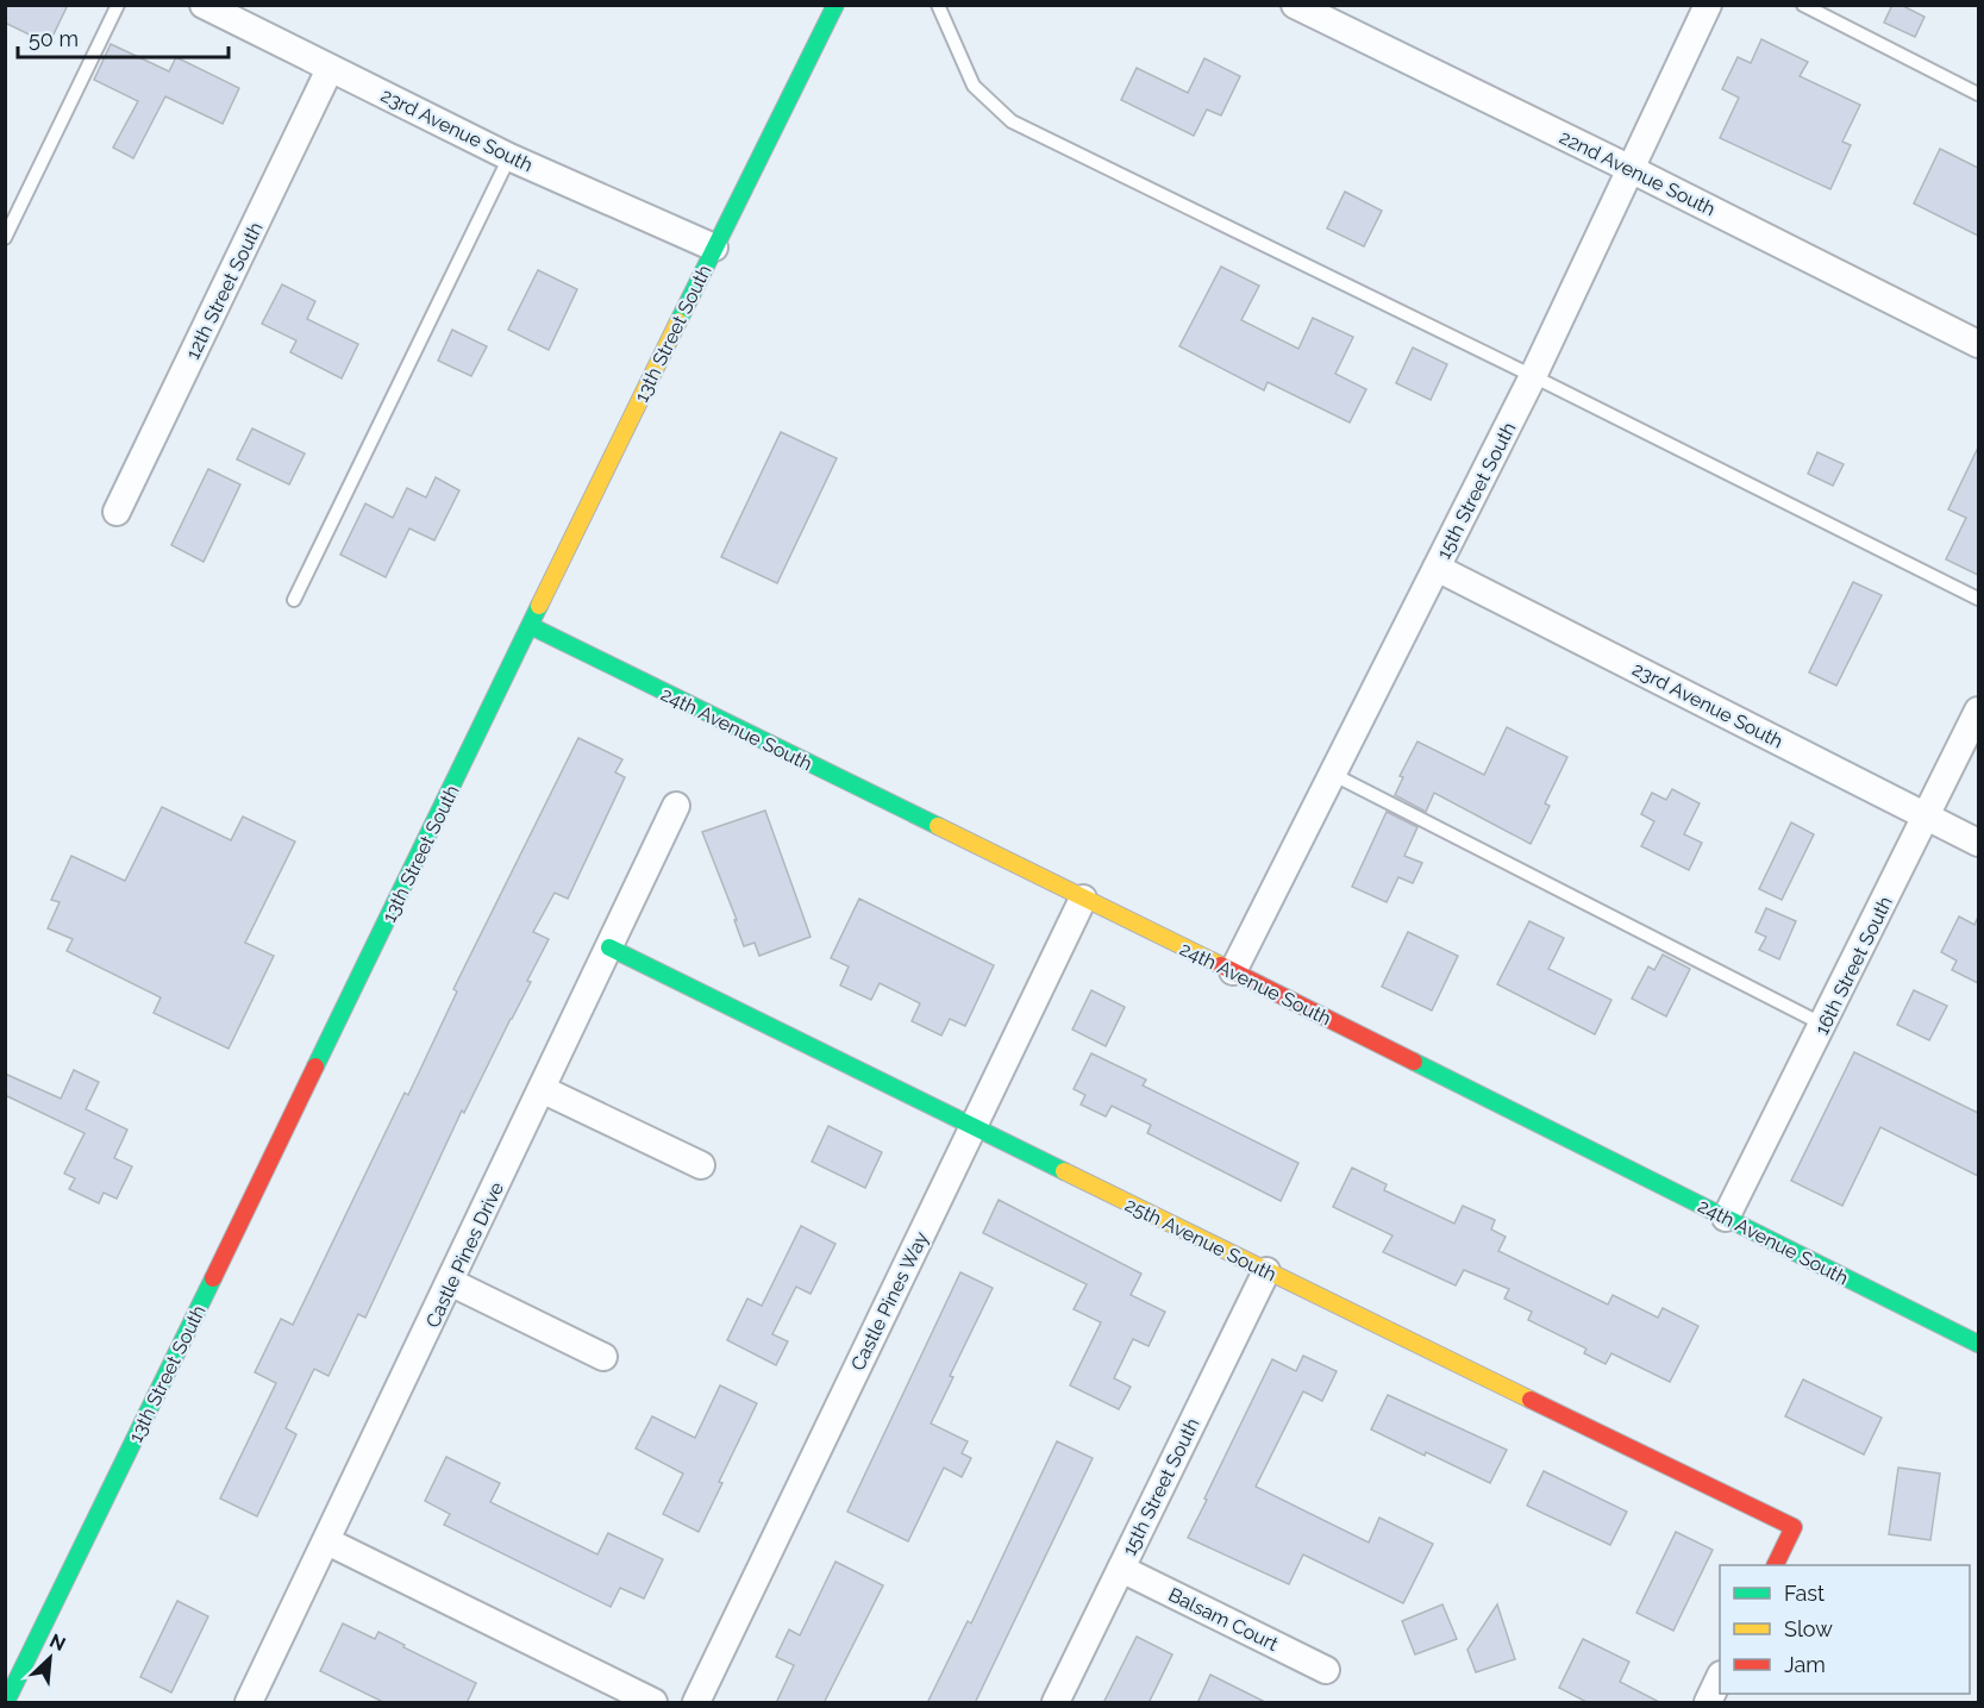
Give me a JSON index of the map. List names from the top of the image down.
{
  "streets": {
    "street": [
      "23rd Avenue South",
      "22nd Avenue South",
      "12th Street South",
      "13th Street South",
      "15th Street South",
      "24th Avenue South",
      "16th Street South",
      "25th Avenue South",
      "Castle Pines Drive",
      "Castle Pines Way",
      "Balsam Court"
    ]
  },
  "crossings": [
    ["23rd Avenue South", "12th Street South"],
    ["23rd Avenue South", "13th Street South"],
    ["23rd Avenue South", "15th Street South"],
    ["23rd Avenue South", "16th Street South"],
    ["22nd Avenue South", "15th Street South"],
    ["13th Street South", "24th Avenue South"],
    ["15th Street South", "24th Avenue South"],
    ["15th Street South", "25th Avenue South"],
    ["15th Street South", "Balsam Court"],
    ["24th Avenue South", "16th Street South"],
    ["24th Avenue South", "Castle Pines Way"],
    ["25th Avenue South", "Castle Pines Drive"],
    ["25th Avenue South", "Castle Pines Way"]
  ],
  "legend": ["Fast", "Slow", "Jam"],
  "scale_bar": "50 m",
  "north": "top right"
}
